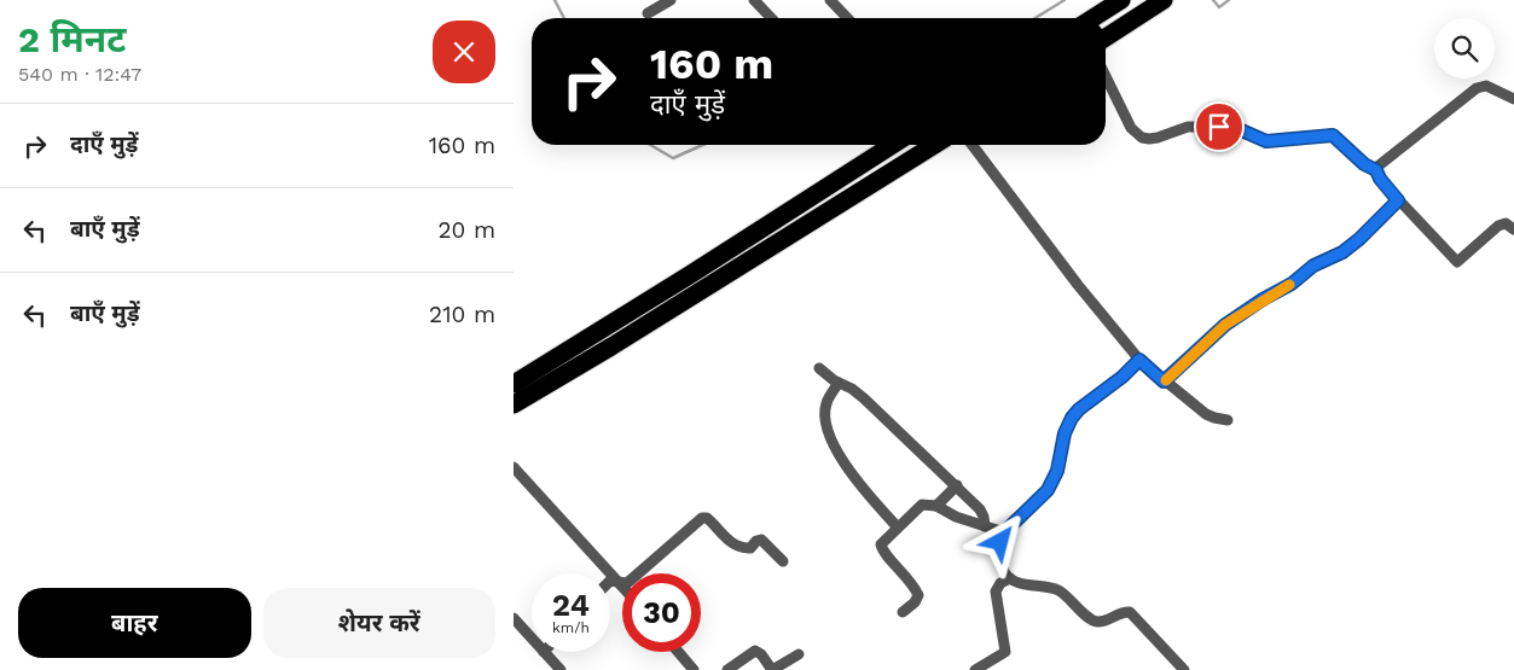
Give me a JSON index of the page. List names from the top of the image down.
{
  "page": {
    "heading": ["2 मिनट", "540 m · 12:47"],
    "turn": ["160 m", "दाएँ मुड़ें"],
    "list": [
      {
        "name": "दाएँ मुड़ें",
        "value": "160 m"
      },
      {
        "name": "बाएँ मुड़ें",
        "value": "20 m"
      },
      {
        "name": "बाएँ मुड़ें",
        "value": "210 m"
      }
    ],
    "speed": "24 km/h",
    "limit": "30",
    "buttons": ["बाहर", "शेयर करें"]
  }
}
